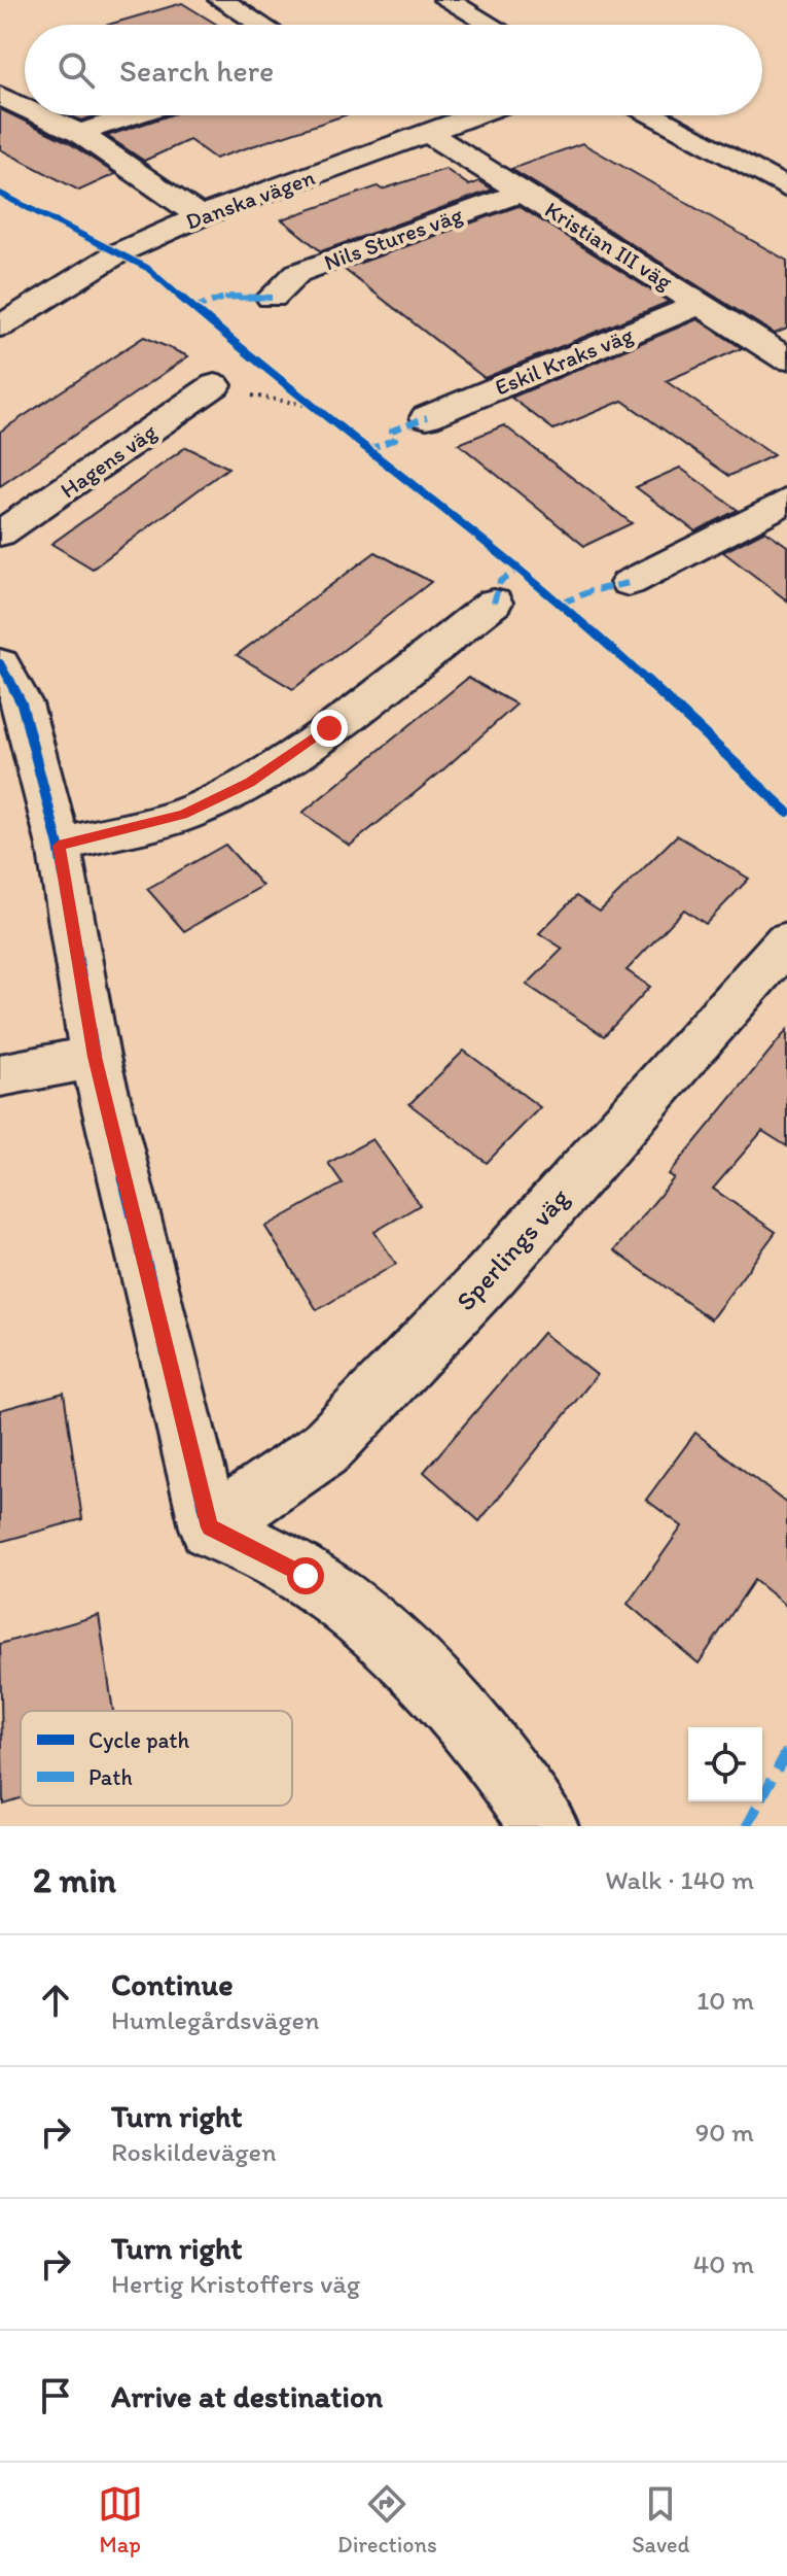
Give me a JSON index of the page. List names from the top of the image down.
{
  "streets": {
    "street": [
      "Danska vägen",
      "Nils Stures väg",
      "Kristian III väg",
      "Eskil Kraks väg",
      "Hagens väg",
      "Sperlings väg"
    ]
  },
  "crossings": [
    ["Danska vägen", "Kristian III väg"],
    ["Nils Stures väg", "Kristian III väg"],
    ["Kristian III väg", "Eskil Kraks väg"]
  ],
  "legend": ["Cycle path", "Path"],
  "page": {
    "search": "Search here",
    "heading": ["2 min", "Walk · 140 m"],
    "list": [
      ["Continue", "Humlegårdsvägen", "10 m"],
      ["Turn right", "Roskildevägen", "90 m"],
      ["Turn right", "Hertig Kristoffers väg", "40 m"],
      "Arrive at destination"
    ],
    "nav": ["Map", "Directions", "Saved"]
  }
}
